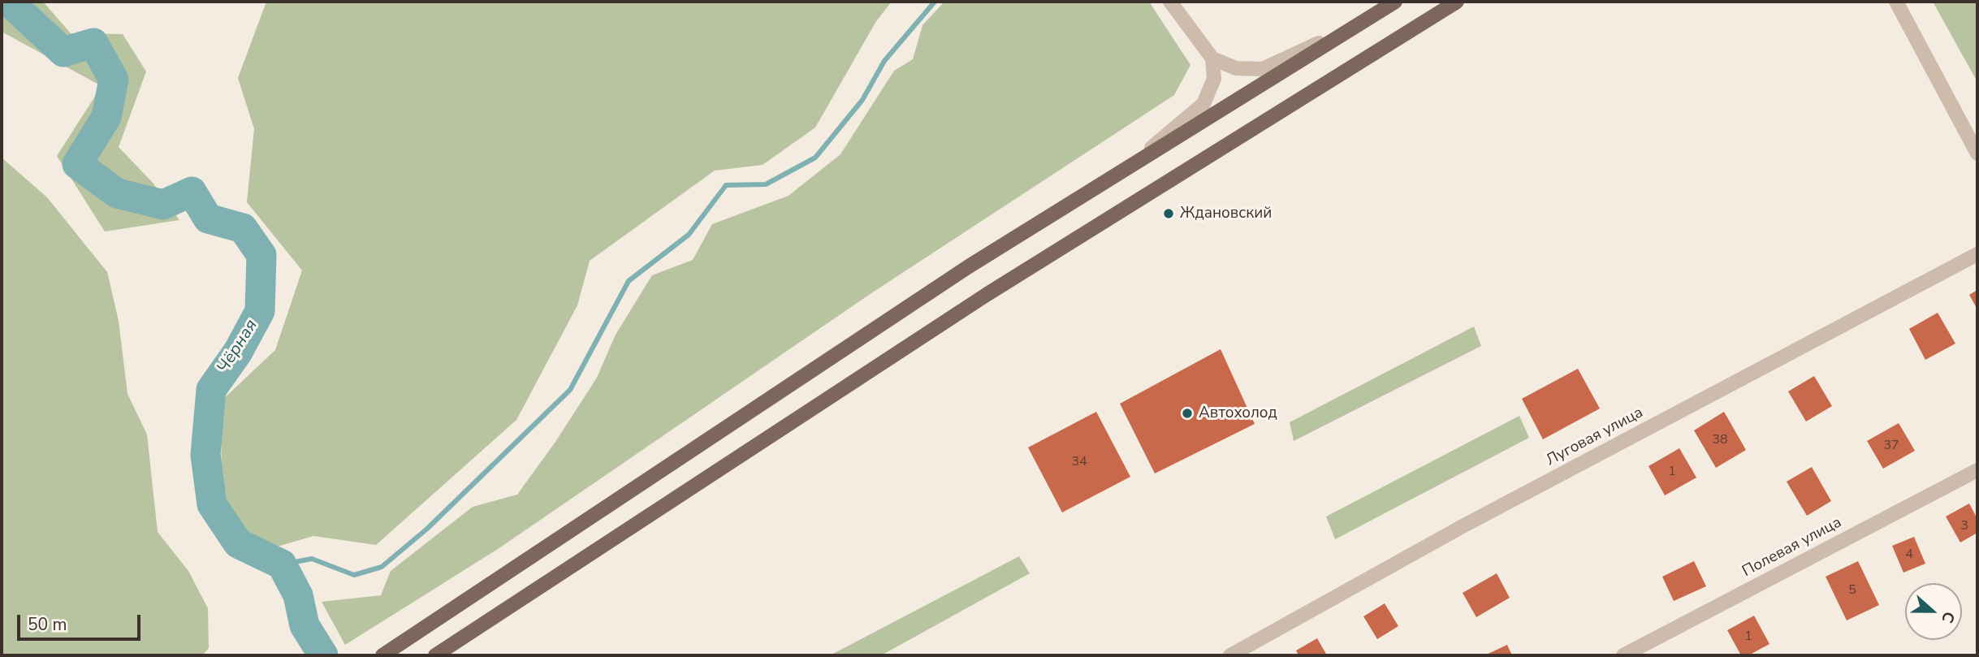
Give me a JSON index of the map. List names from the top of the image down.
{
  "streets": {
    "street": ["Луговая улица", "Полевая улица"]
  },
  "water": ["Чёрная"],
  "places": ["Ждановский", "Автохолод"],
  "house_numbers": [
    "38",
    "37",
    "34",
    "1",
    "3",
    "4",
    "5",
    "1"
  ],
  "scale_bar": "50 m",
  "north": "right"
}
